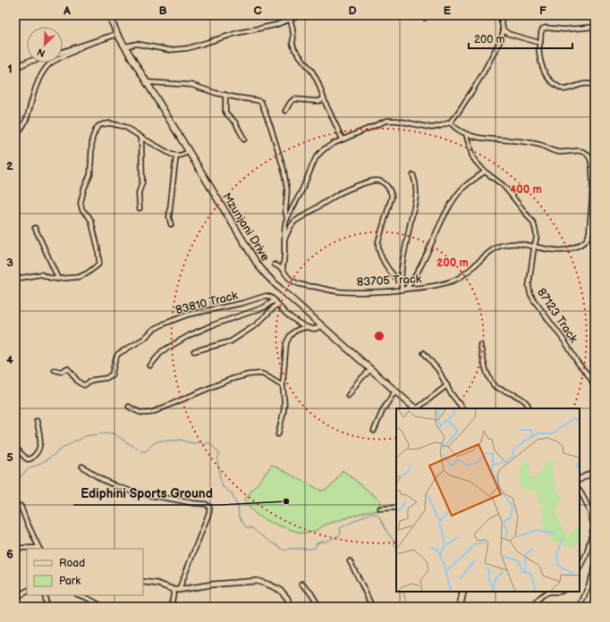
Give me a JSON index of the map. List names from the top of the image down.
{
  "streets": {
    "main road": ["Mzunjani Drive"],
    "street": ["83705 Track", "83810 Track", "87123 Track"]
  },
  "crossings": [
    ["83705 Track", "87123 Track"]
  ],
  "places": ["Ediphini Sports Ground"],
  "legend": ["Road", "Park"],
  "scale_bar": "200 m",
  "north": "bottom left",
  "grid": {
    "columns": [
      "A",
      "B",
      "C",
      "D",
      "E",
      "F"
    ],
    "rows": [
      "1",
      "2",
      "3",
      "4",
      "5",
      "6"
    ]
  },
  "rings": ["400 m", "200 m"]
}
